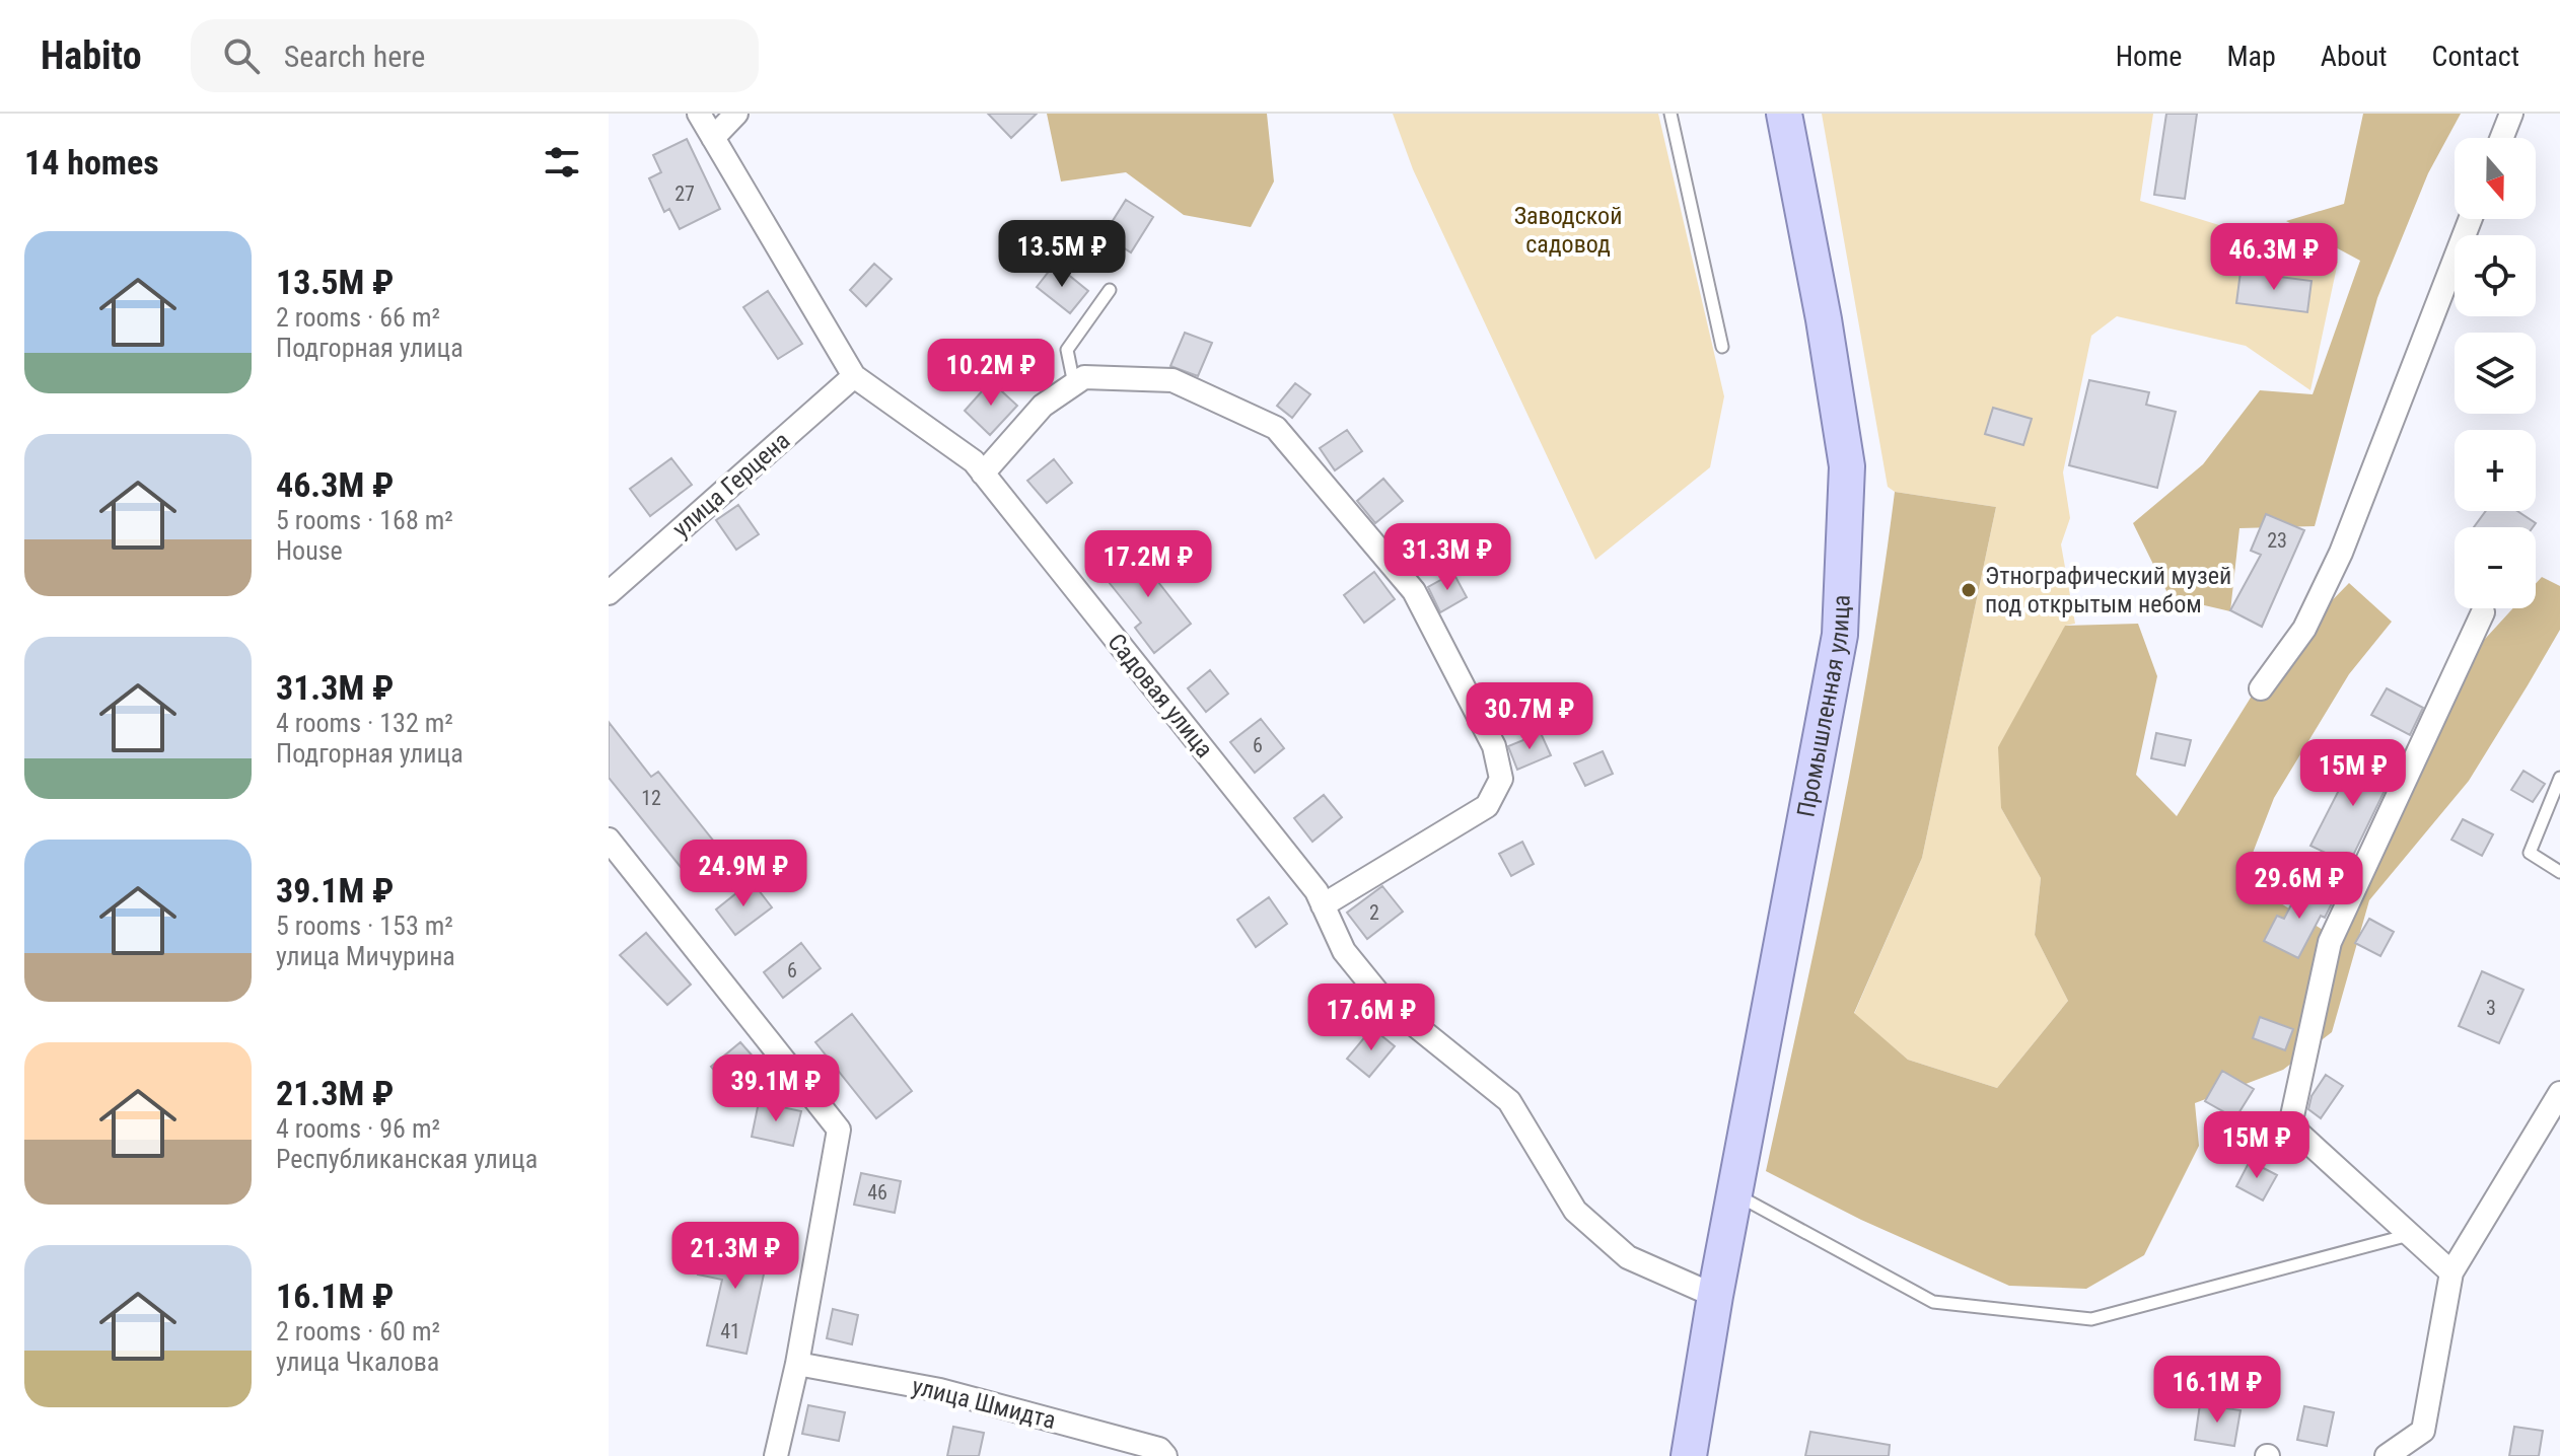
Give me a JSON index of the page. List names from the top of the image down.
{
  "streets": {
    "main road": ["Промышленная улица"],
    "street": ["улица Герцена", "Садовая улица", "улица Шмидта"]
  },
  "crossings": [
    ["улица Герцена", "Садовая улица"],
    ["Садовая улица", "Промышленная улица"]
  ],
  "parks": ["Заводской садовод"],
  "places": ["Этнографический музей под открытым небом"],
  "house_numbers": [
    "27",
    "23",
    "6",
    "12",
    "2",
    "6",
    "3",
    "46",
    "41"
  ],
  "north": "bottom",
  "page": {
    "header": "Habito",
    "search": "Search here",
    "nav": [
      "Home",
      "Map",
      "About",
      "Contact"
    ],
    "heading": "14 homes",
    "map_buttons": ["+", "−"],
    "list": [
      {
        "name": "13.5M ₽",
        "note": "2 rooms · 66 m² · Подгорная улица"
      },
      {
        "name": "46.3M ₽",
        "note": "5 rooms · 168 m² · House"
      },
      {
        "name": "31.3M ₽",
        "note": "4 rooms · 132 m² · Подгорная улица"
      },
      {
        "name": "39.1M ₽",
        "note": "5 rooms · 153 m² · улица Мичурина"
      },
      {
        "name": "21.3M ₽",
        "note": "4 rooms · 96 m² · Республиканская улица"
      },
      {
        "name": "16.1M ₽",
        "note": "2 rooms · 60 m² · улица Чкалова"
      }
    ],
    "price": [
      "13.5M ₽",
      "46.3M ₽",
      "10.2M ₽",
      "31.3M ₽",
      "17.2M ₽",
      "30.7M ₽",
      "15M ₽",
      "24.9M ₽",
      "29.6M ₽",
      "17.6M ₽",
      "39.1M ₽",
      "15M ₽",
      "21.3M ₽",
      "16.1M ₽"
    ]
  }
}
